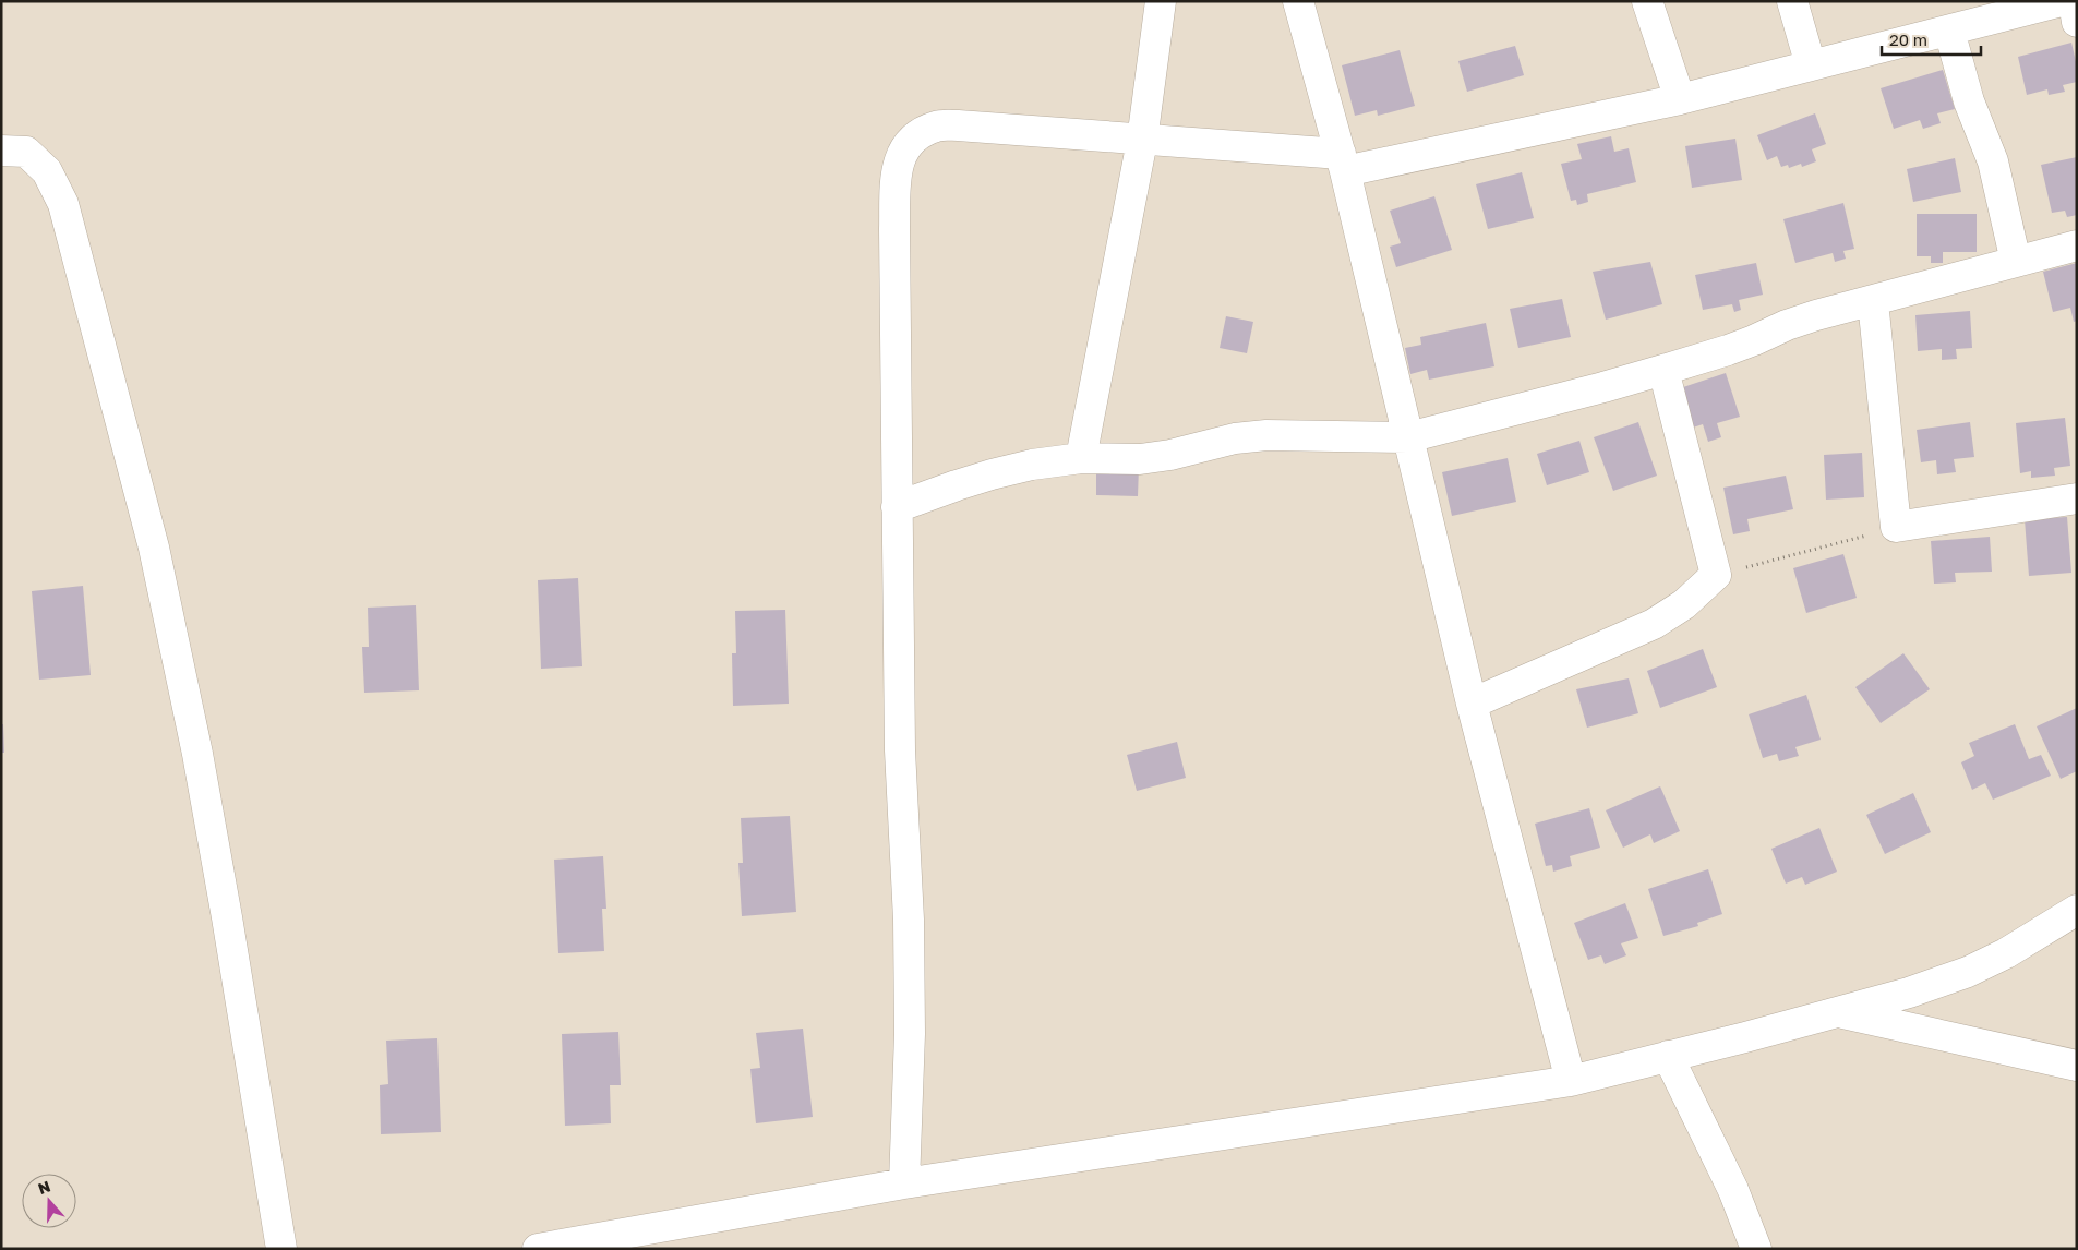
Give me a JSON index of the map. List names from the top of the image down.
{
  "scale_bar": "20 m",
  "north": "top"
}
